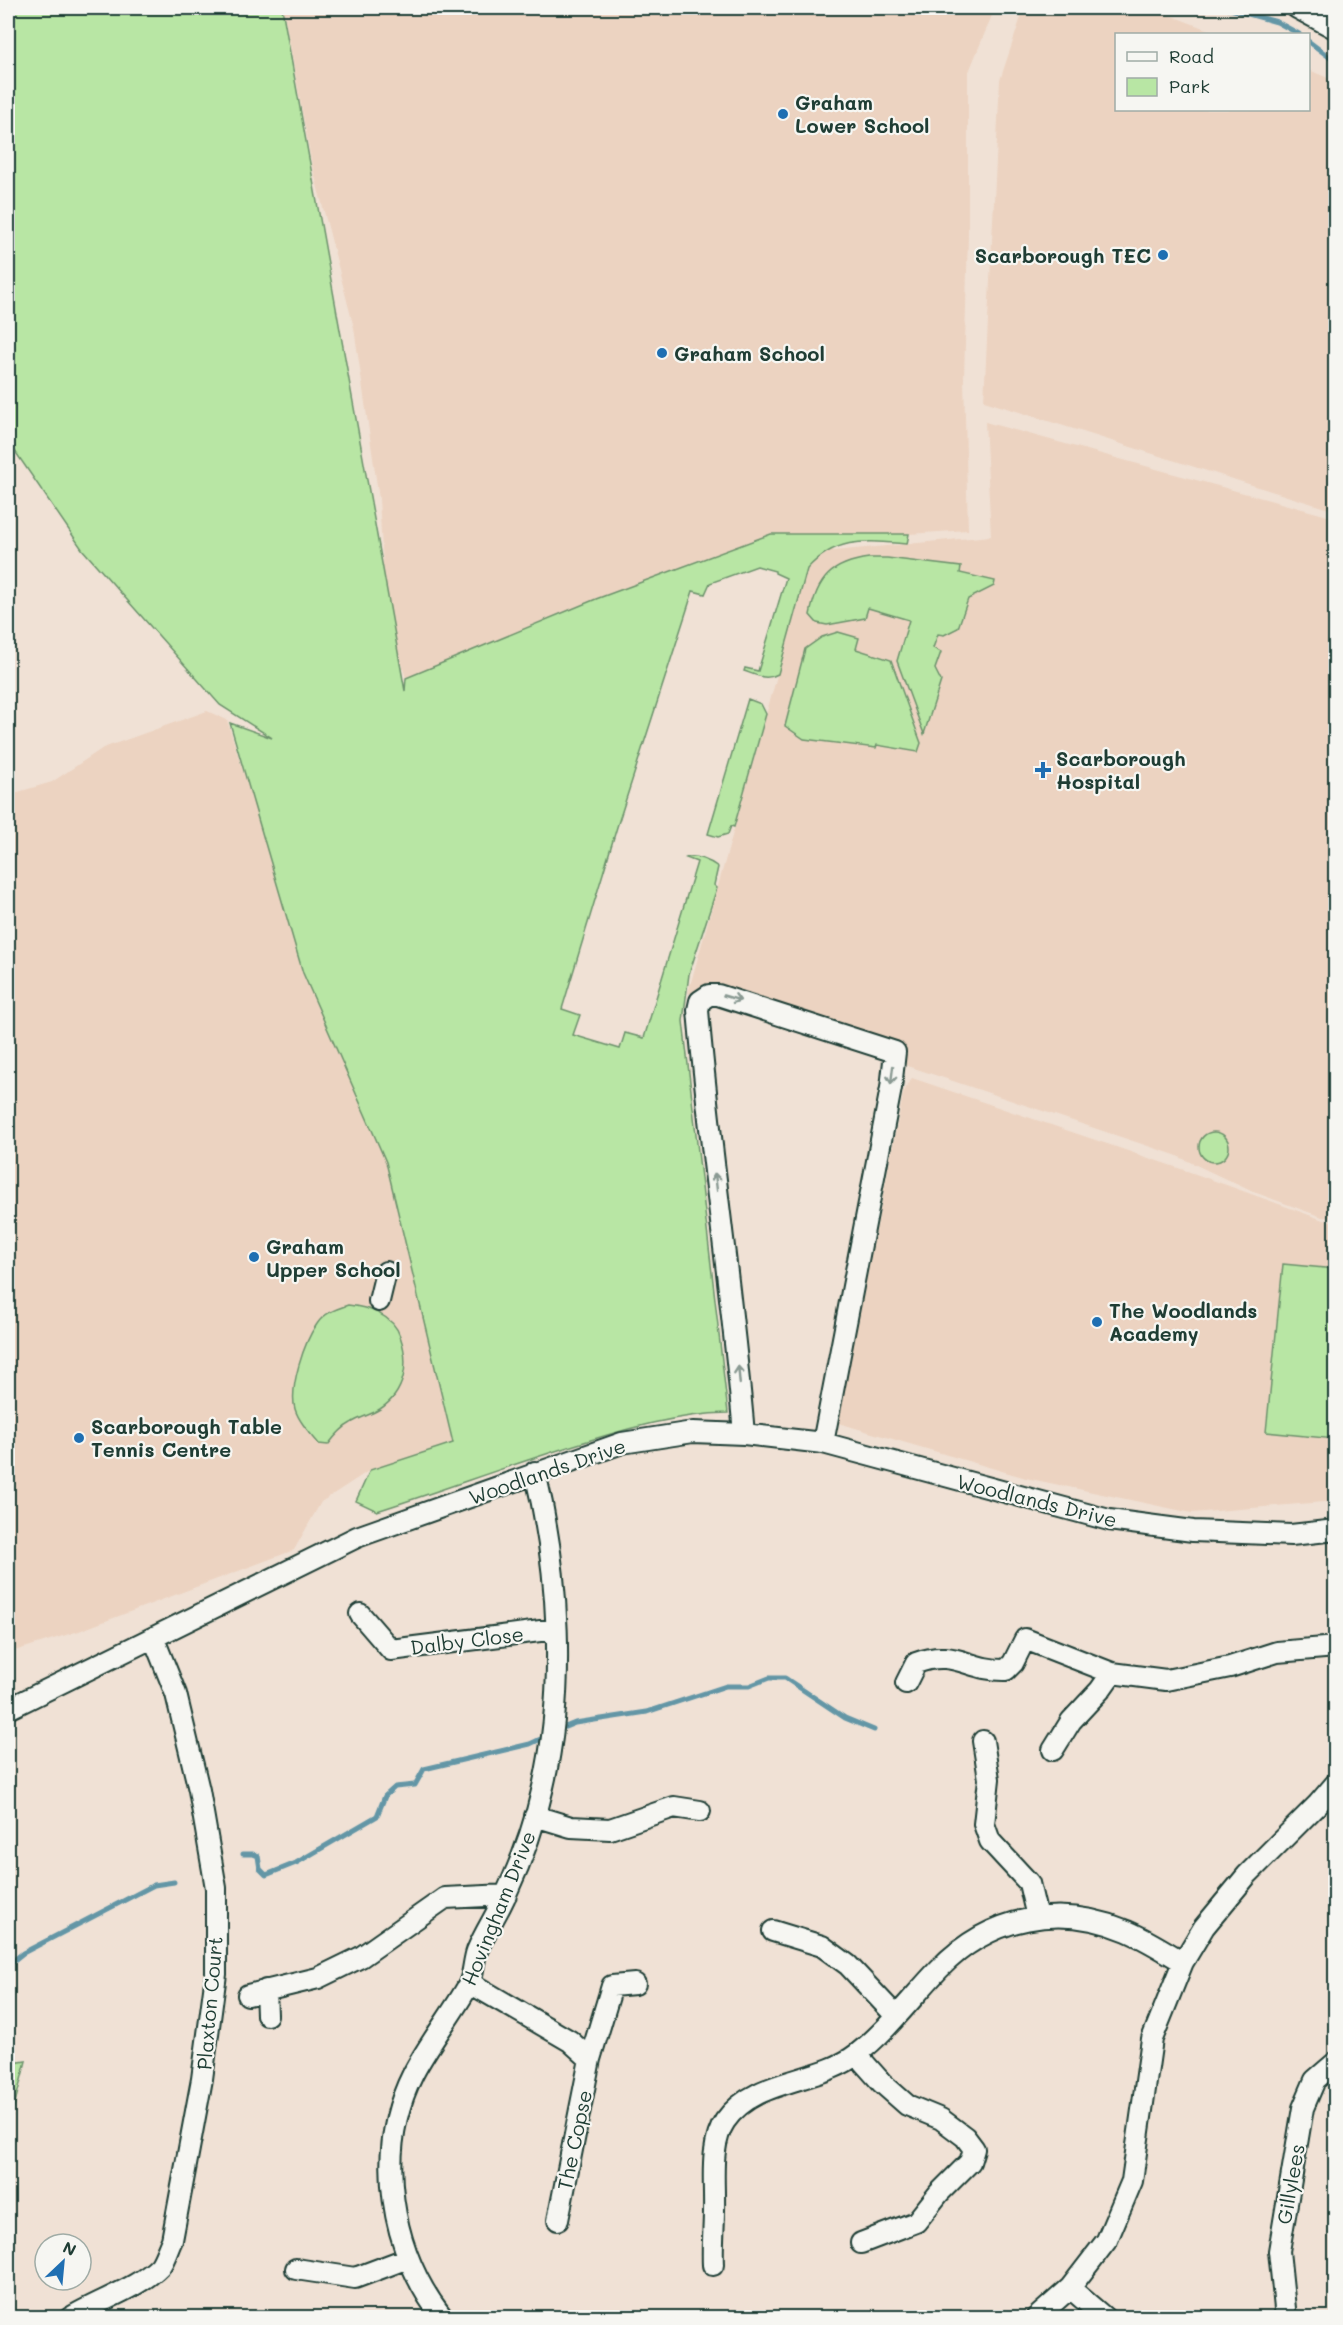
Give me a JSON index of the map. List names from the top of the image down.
{
  "streets": {
    "street": [
      "Woodlands Drive",
      "Dalby Close",
      "Hovingham Drive",
      "Plaxton Court",
      "The Copse",
      "Gillylees"
    ]
  },
  "crossings": [
    ["Woodlands Drive", "Hovingham Drive"],
    ["Woodlands Drive", "Plaxton Court"],
    ["Dalby Close", "Hovingham Drive"]
  ],
  "places": {
    "other": [
      "Graham Lower School",
      "Scarborough TEC",
      "Graham School",
      "Graham Upper School",
      "The Woodlands Academy",
      "Scarborough Table Tennis Centre"
    ],
    "health": ["Scarborough Hospital"]
  },
  "legend": ["Road", "Park"],
  "north": "top right"
}
